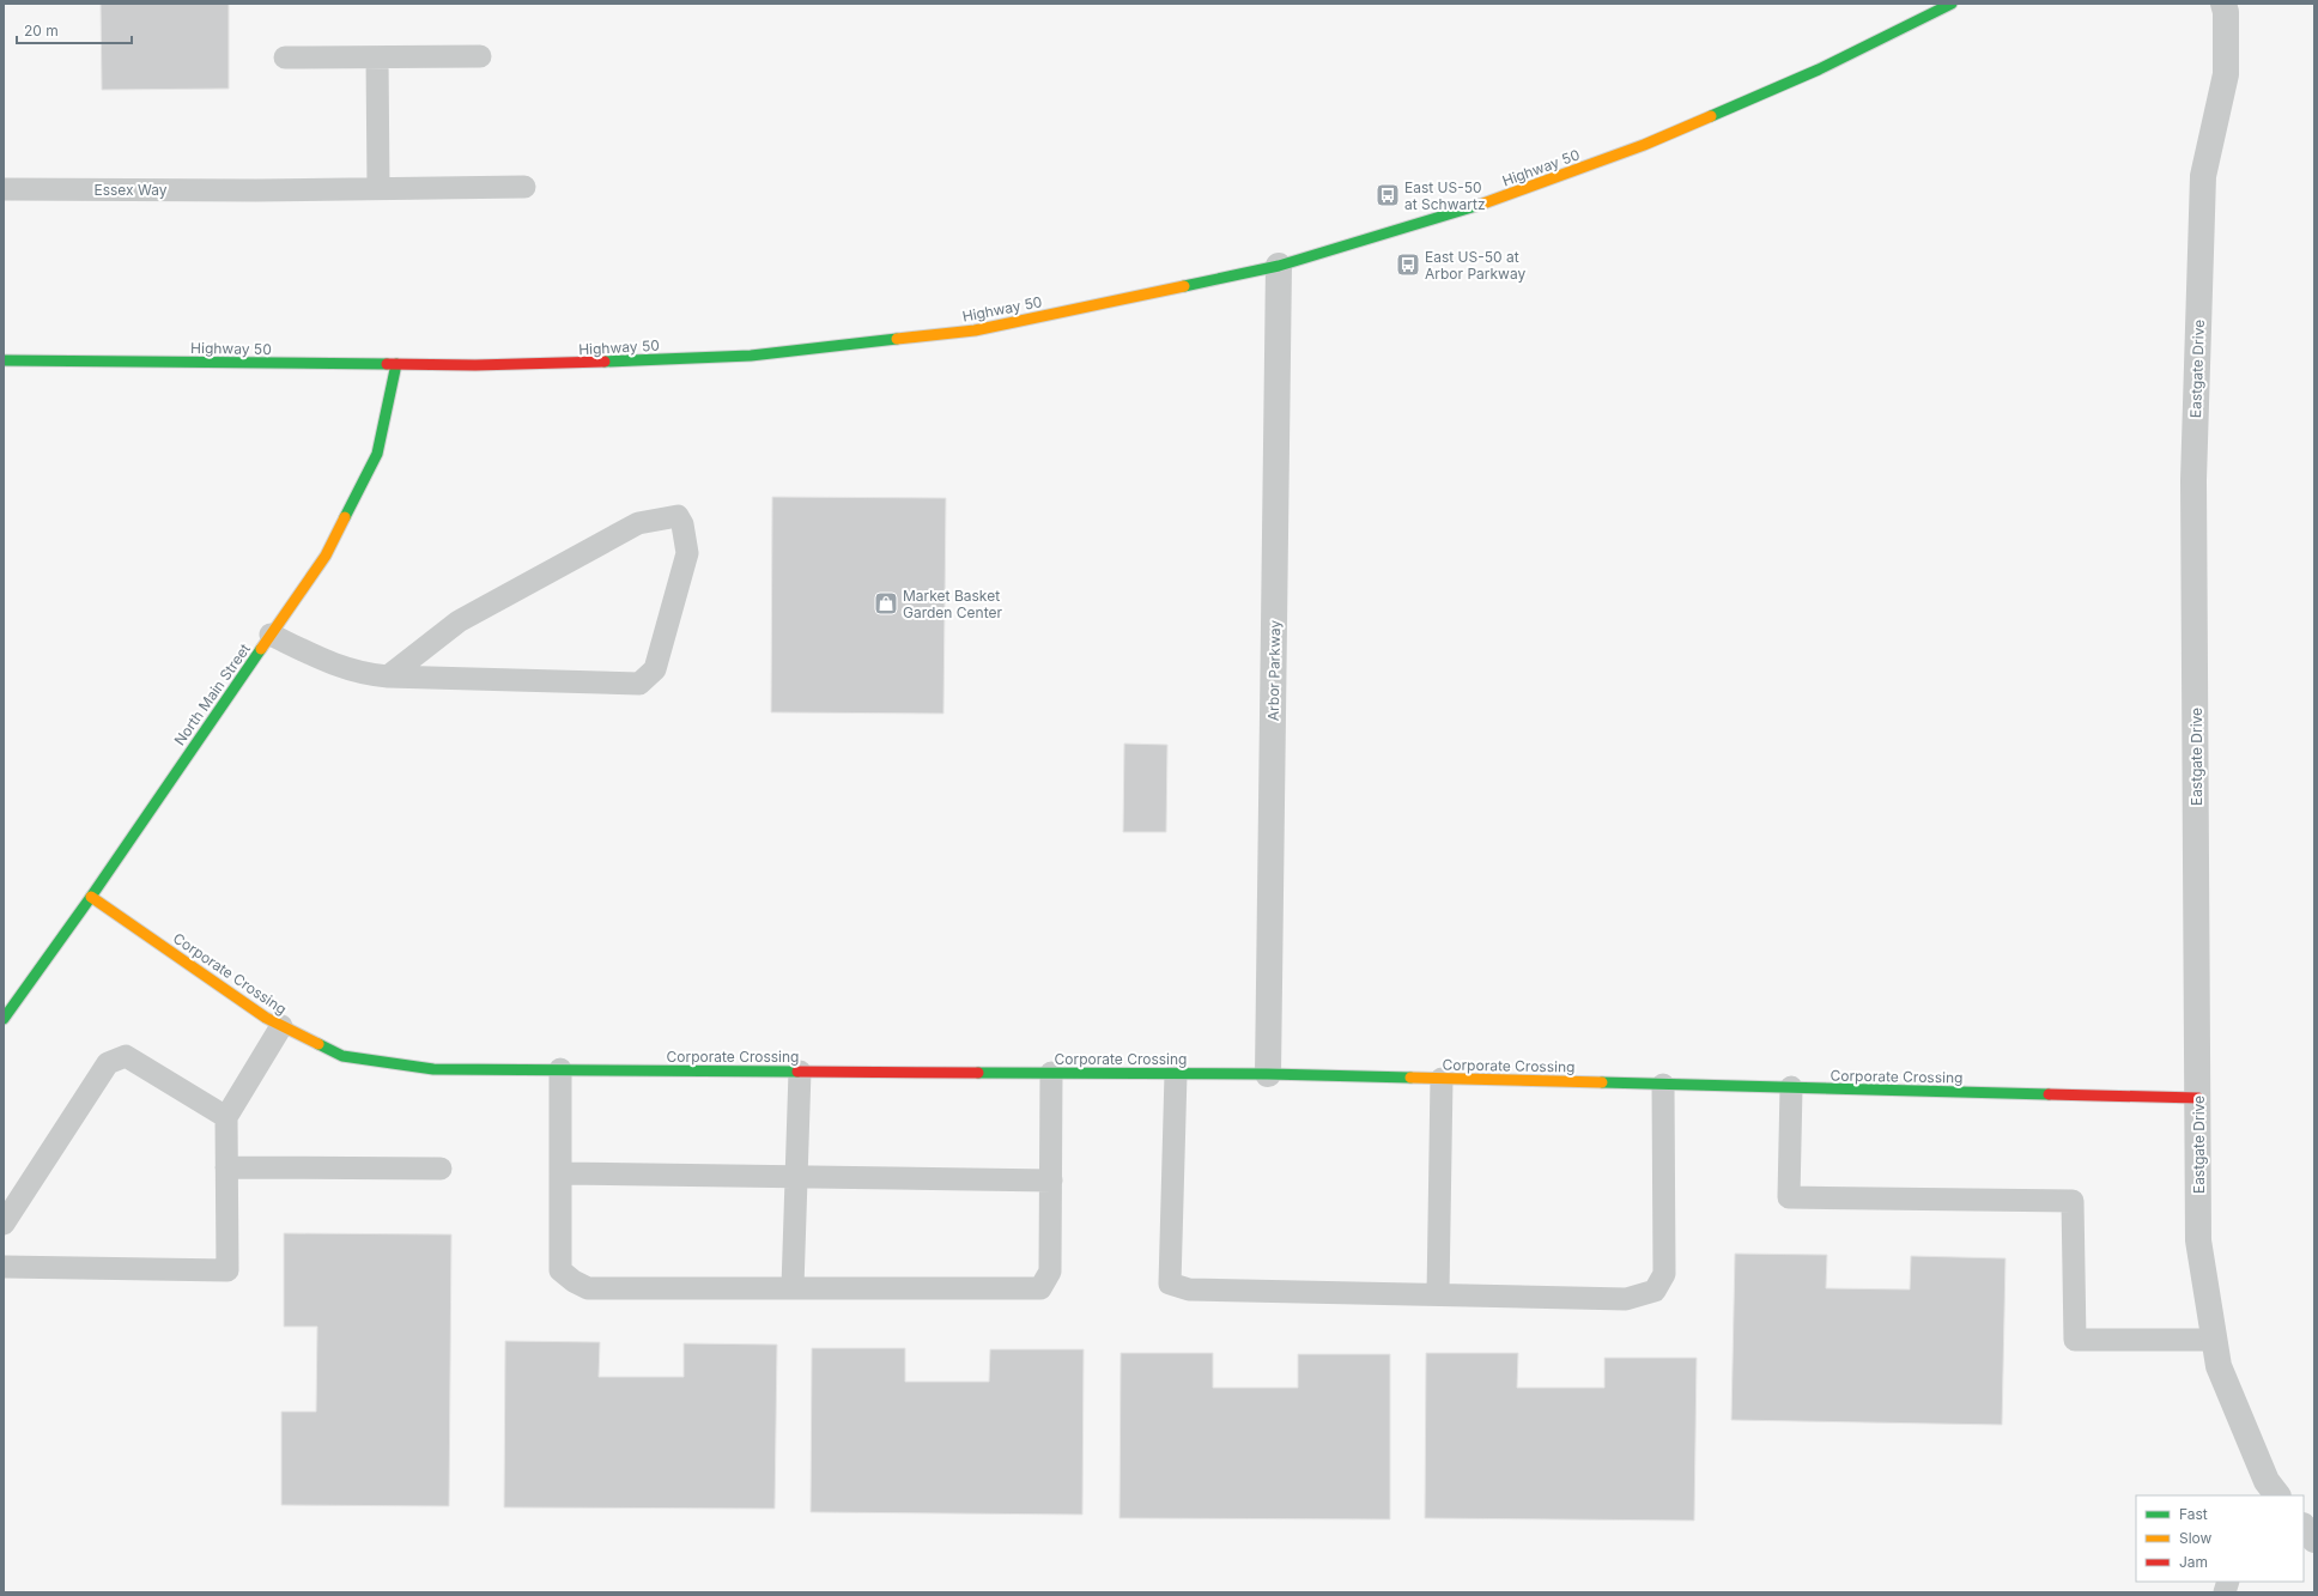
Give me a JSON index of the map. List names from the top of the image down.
{
  "streets": {
    "main road": ["Highway 50", "North Main Street", "Corporate Crossing"],
    "street": ["Eastgate Drive", "Arbor Parkway"],
    "lane": ["Essex Way"]
  },
  "crossings": [
    ["Highway 50", "Arbor Parkway"],
    ["Highway 50", "North Main Street"],
    ["Eastgate Drive", "Corporate Crossing"],
    ["Arbor Parkway", "Corporate Crossing"],
    ["North Main Street", "Corporate Crossing"]
  ],
  "places": {
    "bus stop": ["East US-50 at Schwartz", "East US-50 at Arbor Parkway"],
    "shop": ["Market Basket Garden Center"]
  },
  "legend": ["Fast", "Slow", "Jam"],
  "scale_bar": "20 m"
}
